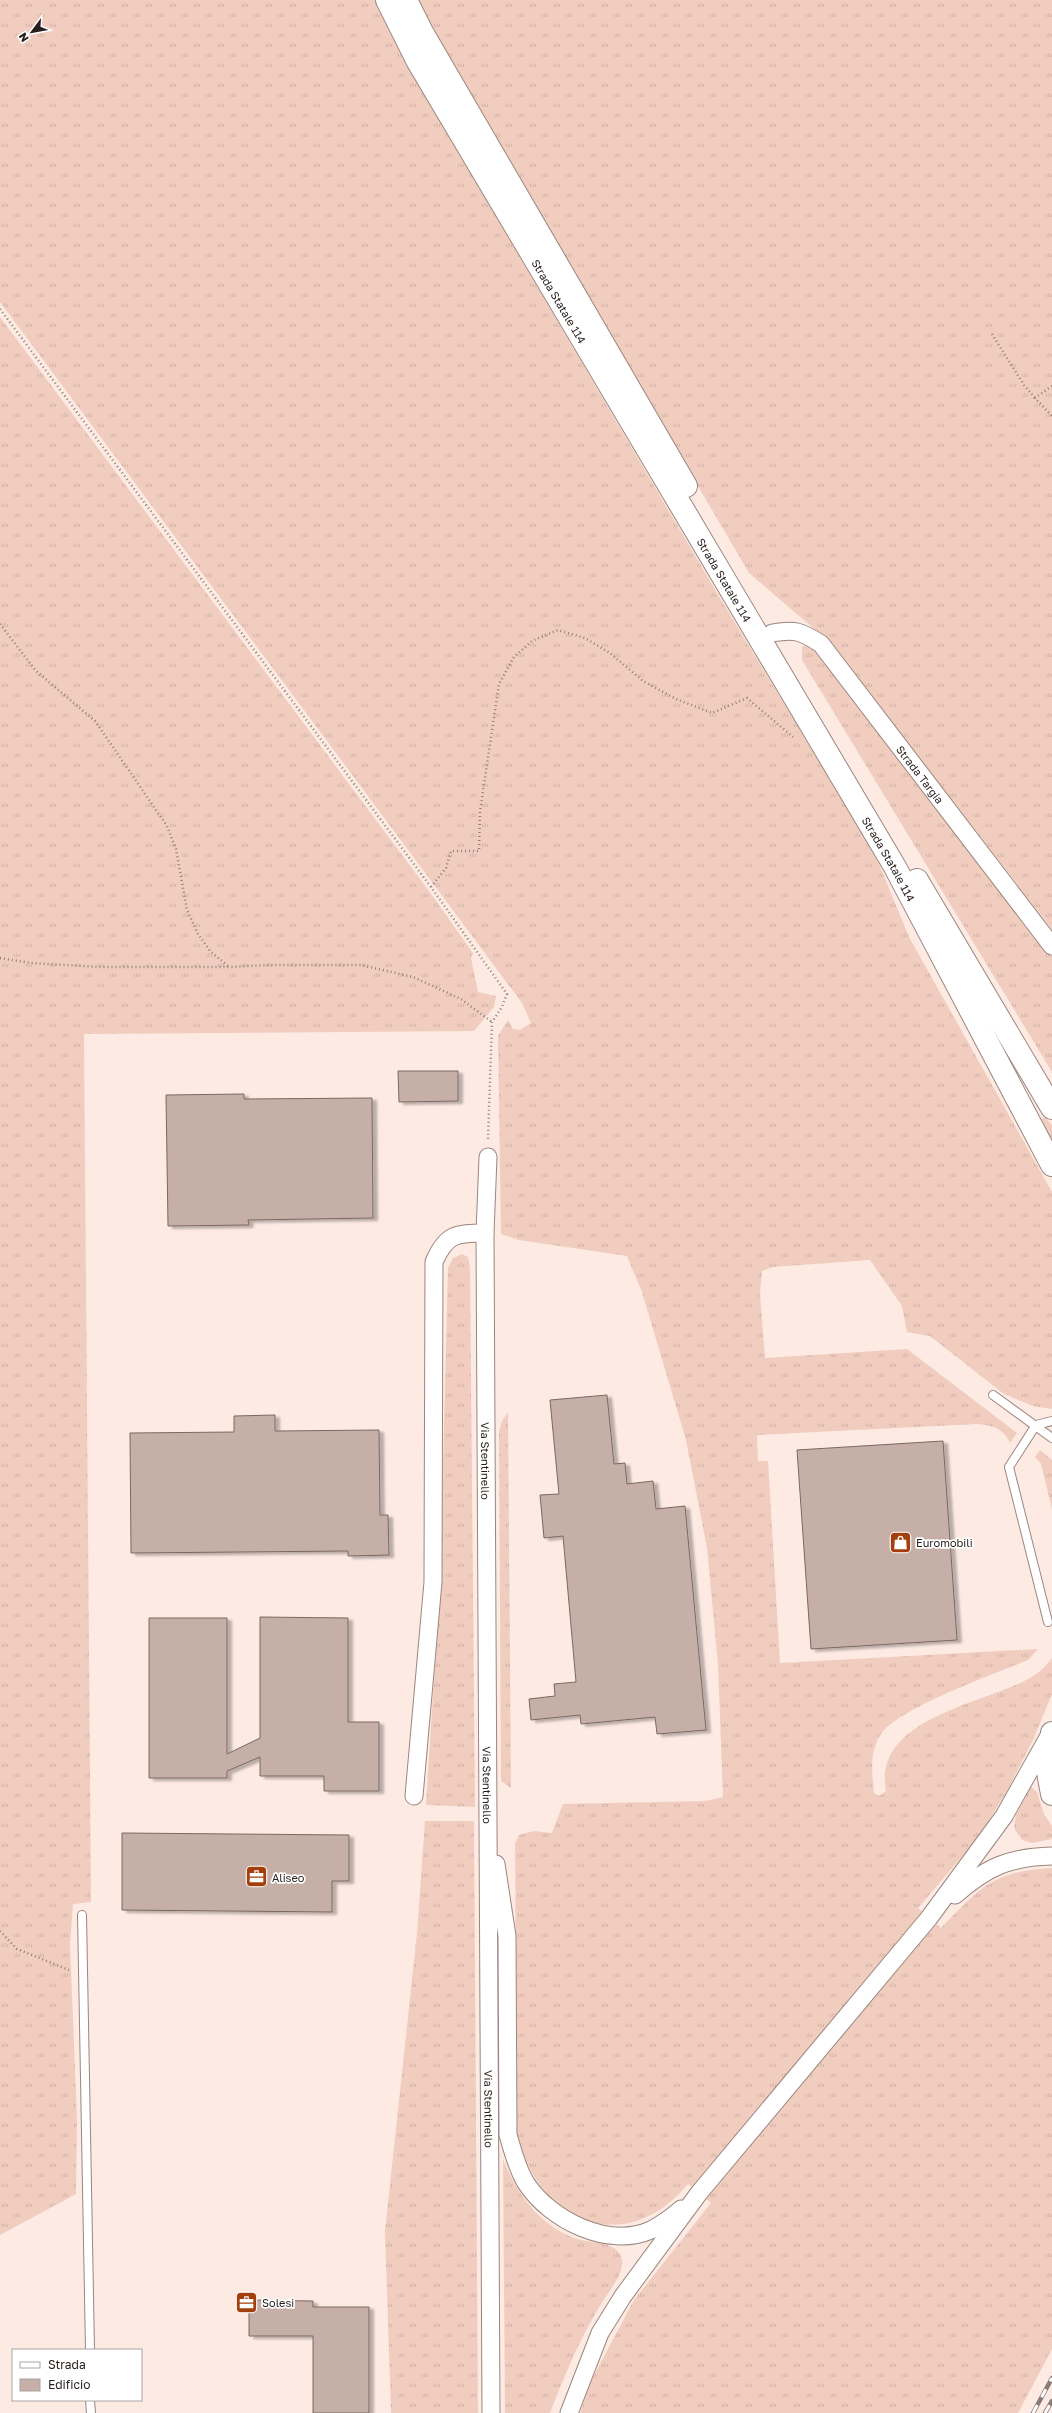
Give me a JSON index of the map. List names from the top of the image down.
{
  "streets": {
    "main road": ["Strada Statale 114"],
    "street": ["Strada Targia", "Via Stentinello"]
  },
  "crossings": [
    ["Strada Statale 114", "Strada Targia"]
  ],
  "places": {
    "shop": ["Euromobili"],
    "office": ["Aliseo", "Solesi"]
  },
  "legend": ["Strada", "Edificio"],
  "north": "bottom left"
}
